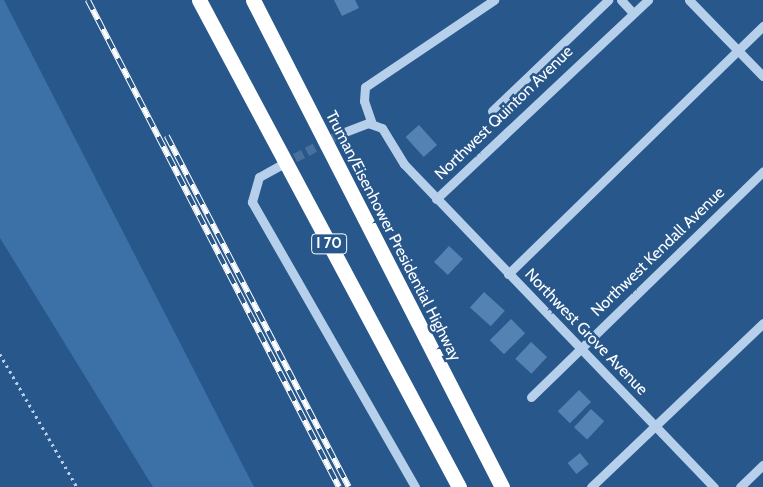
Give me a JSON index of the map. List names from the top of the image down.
{
  "streets": {
    "highway": ["Truman/Eisenhower Presidential Highway", "I 70"],
    "street": ["Northwest Quinton Avenue", "Northwest Kendall Avenue", "Northwest Grove Avenue"]
  },
  "crossings": [
    ["Northwest Quinton Avenue", "Northwest Grove Avenue"],
    ["Northwest Kendall Avenue", "Northwest Grove Avenue"]
  ]
}
